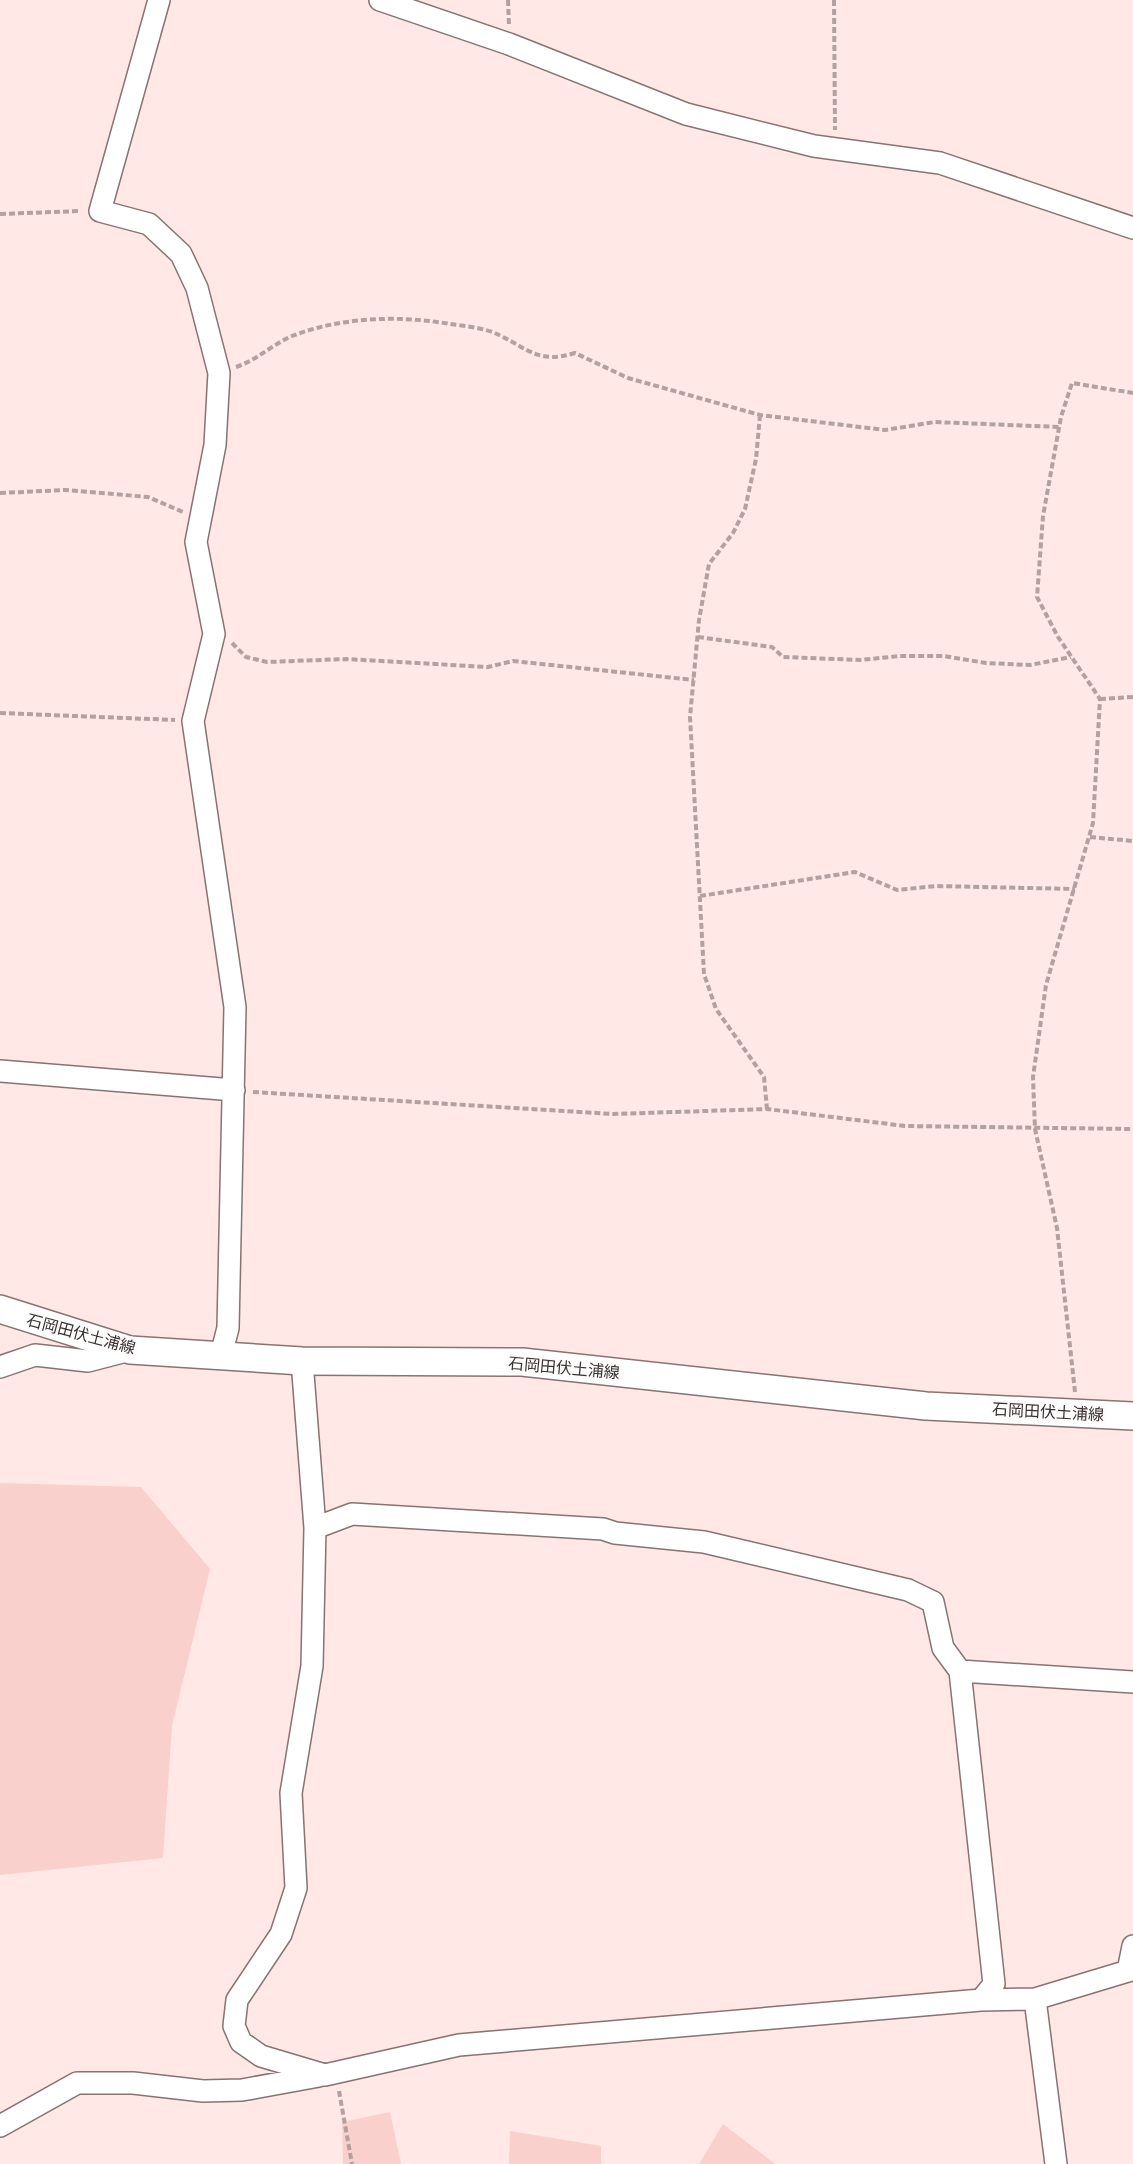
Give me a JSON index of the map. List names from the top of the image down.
{
  "streets": {
    "main road": ["石岡田伏土浦線"]
  }
}
